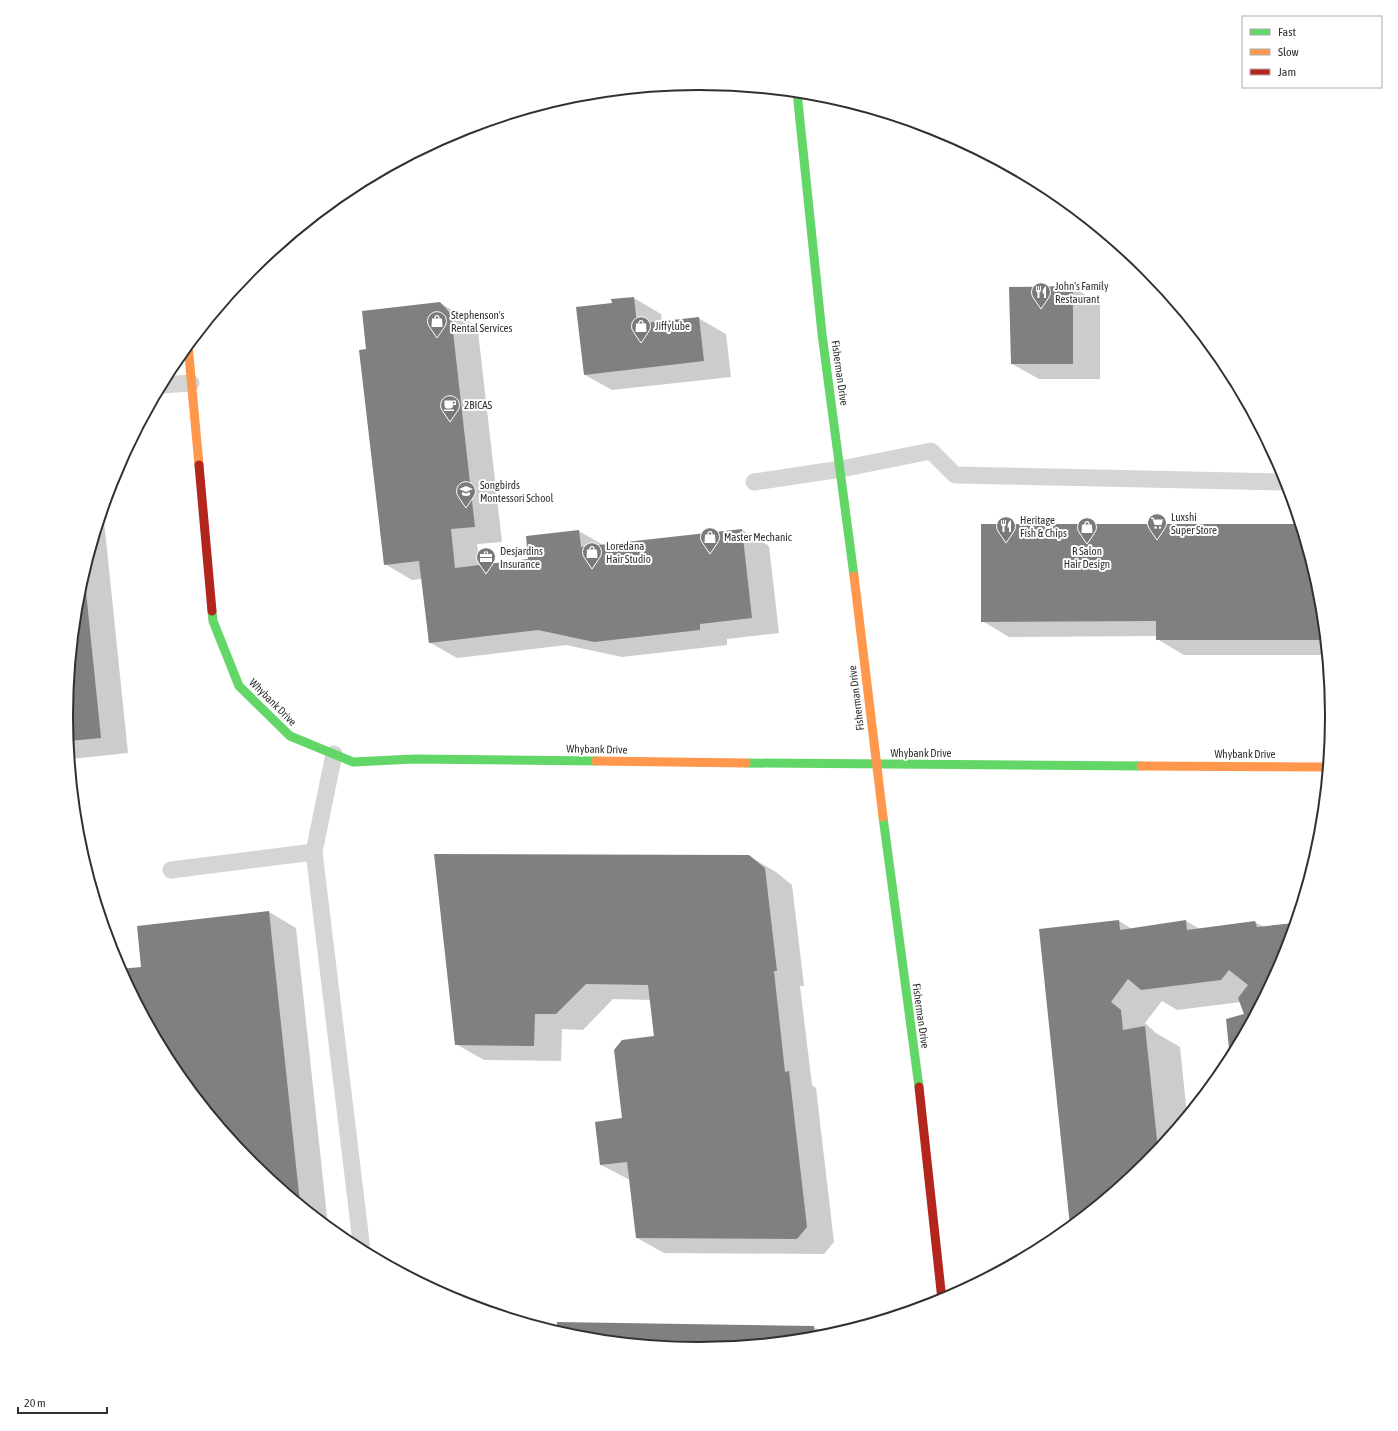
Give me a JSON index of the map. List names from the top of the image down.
{
  "streets": {
    "street": ["Fisherman Drive", "Whybank Drive"]
  },
  "crossings": [
    ["Fisherman Drive", "Whybank Drive"]
  ],
  "places": {
    "restaurant": ["John's Family Restaurant", "Heritage Fish & Chips"],
    "shop": [
      "Stephenson's Rental Services",
      "Jiffylube",
      "R Salon Hair Design",
      "Master Mechanic",
      "Loredana Hair Studio"
    ],
    "cafe": ["2BICAS"],
    "school or university": ["Songbirds Montessori School"],
    "supermarket": ["Luxshi Super Store"],
    "office": ["Desjardins Insurance"]
  },
  "legend": ["Fast", "Slow", "Jam"],
  "scale_bar": "20 m"
}
